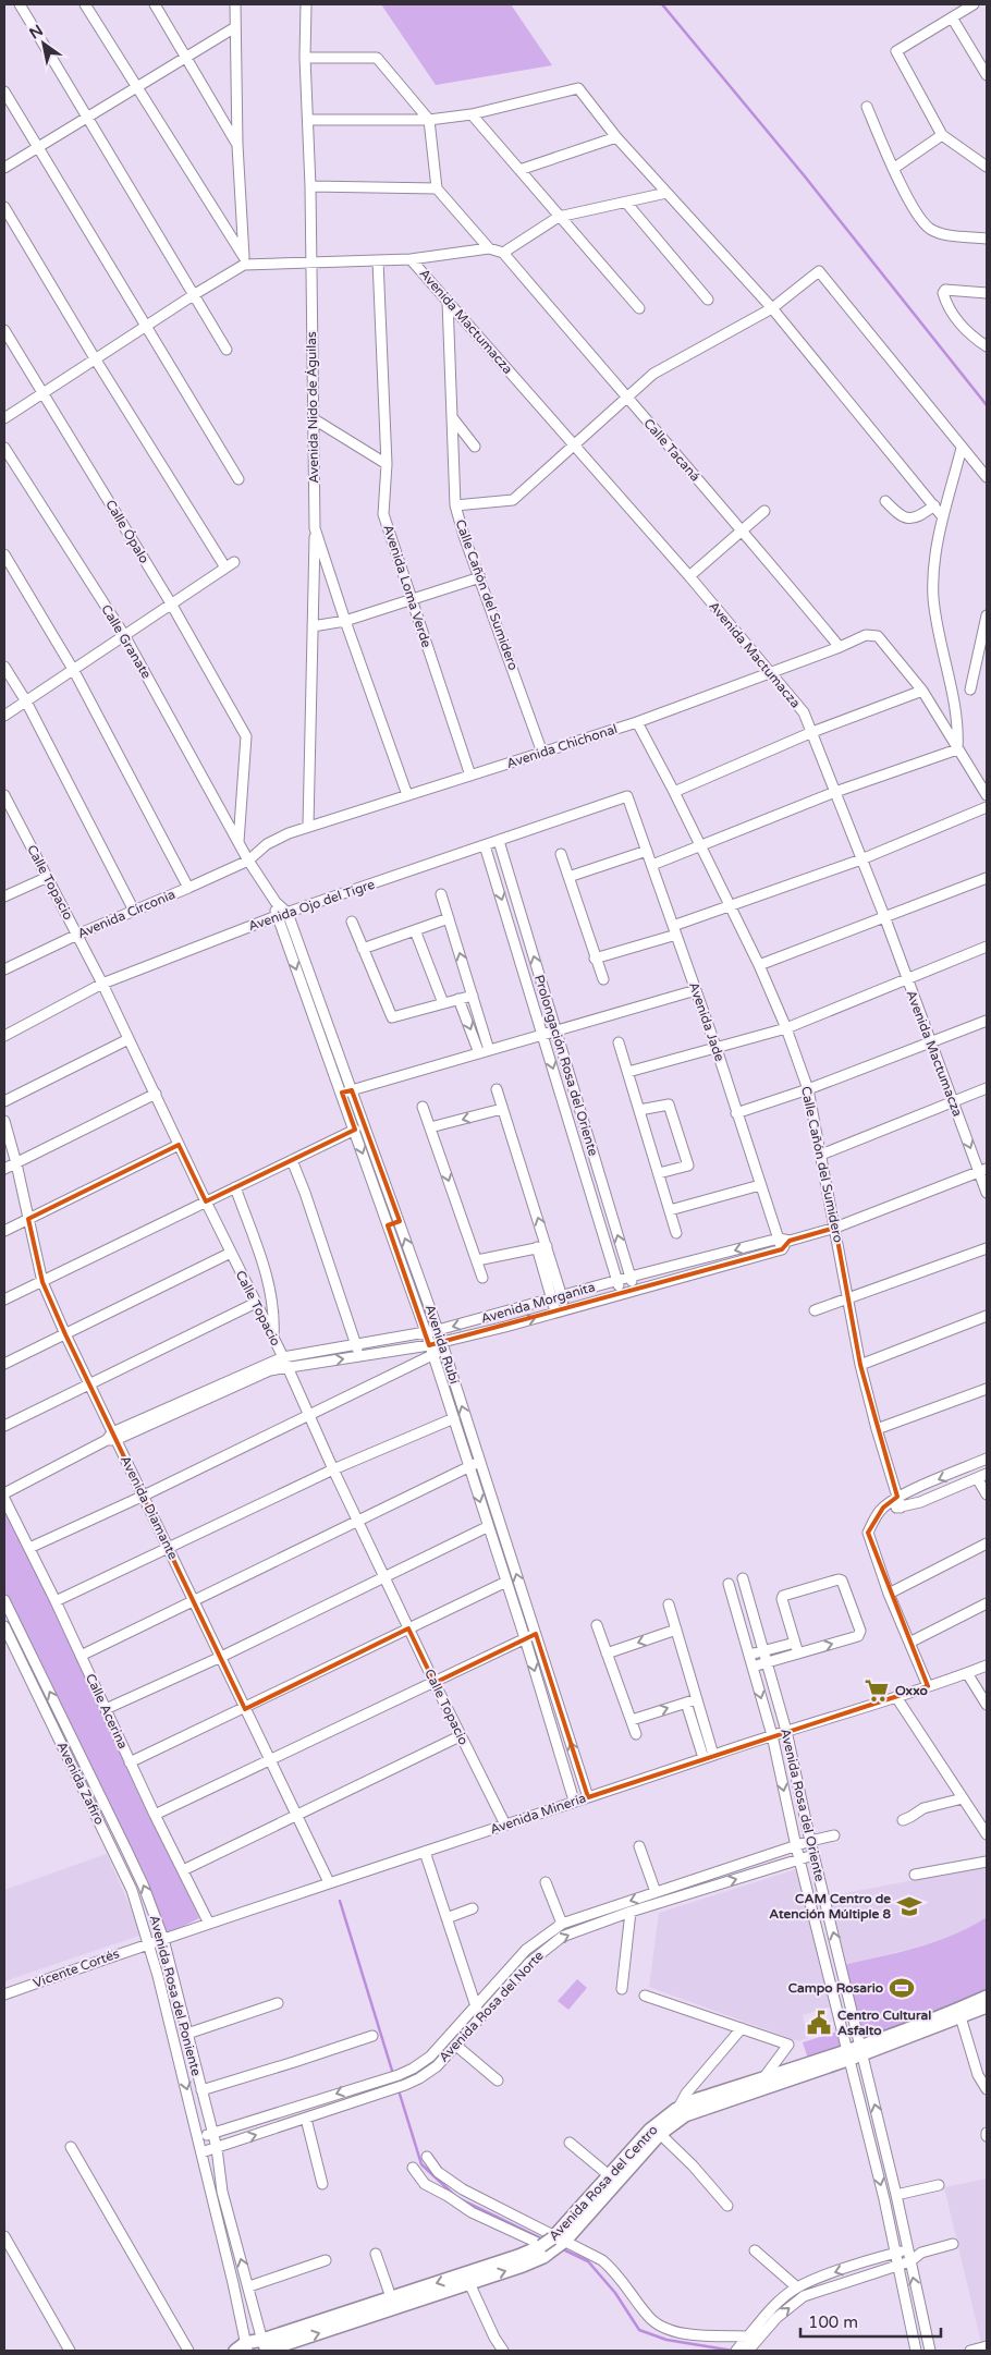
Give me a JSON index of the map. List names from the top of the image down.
{
  "streets": {
    "main road": ["Avenida Rosa del Centro"],
    "street": [
      "Avenida Mactumacza",
      "Avenida Nido de Águilas",
      "Calle Tacaná",
      "Calle Ópalo",
      "Avenida Loma Verde",
      "Calle Cañón del Sumidero",
      "Calle Granate",
      "Avenida Chichonal",
      "Calle Topacio",
      "Avenida Ojo del Tigre",
      "Avenida Circonia",
      "Avenida Jade",
      "Prolongación Rosa del Oriente",
      "Avenida Morganita",
      "Avenida Rubí",
      "Avenida Diamante",
      "Calle Acerina",
      "Avenida Zafiro",
      "Avenida Rosa del Oriente",
      "Avenida Minería",
      "Vicente Cortés",
      "Avenida Rosa del Poniente",
      "Avenida Rosa del Norte"
    ]
  },
  "crossings": [
    ["Avenida Mactumacza", "Calle Cañón del Sumidero"],
    ["Avenida Mactumacza", "Avenida Chichonal"],
    ["Avenida Mactumacza", "Avenida Morganita"],
    ["Avenida Nido de Águilas", "Avenida Chichonal"],
    ["Calle Tacaná", "Avenida Chichonal"],
    ["Calle Ópalo", "Calle Granate"],
    ["Calle Ópalo", "Avenida Rubí"],
    ["Avenida Loma Verde", "Avenida Chichonal"],
    ["Calle Cañón del Sumidero", "Avenida Chichonal"],
    ["Calle Cañón del Sumidero", "Avenida Morganita"],
    ["Calle Granate", "Avenida Rubí"],
    ["Avenida Chichonal", "Avenida Circonia"],
    ["Avenida Chichonal", "Avenida Rubí"],
    ["Calle Topacio", "Avenida Ojo del Tigre"],
    ["Calle Topacio", "Avenida Circonia"],
    ["Calle Topacio", "Avenida Morganita"],
    ["Calle Topacio", "Avenida Minería"],
    ["Avenida Ojo del Tigre", "Avenida Jade"],
    ["Avenida Ojo del Tigre", "Prolongación Rosa del Oriente"],
    ["Avenida Ojo del Tigre", "Avenida Rubí"],
    ["Avenida Circonia", "Avenida Rubí"],
    ["Avenida Jade", "Avenida Morganita"],
    ["Prolongación Rosa del Oriente", "Avenida Morganita"],
    ["Avenida Morganita", "Avenida Rubí"],
    ["Avenida Rubí", "Avenida Minería"],
    ["Avenida Diamante", "Avenida Minería"],
    ["Calle Acerina", "Avenida Minería"],
    ["Avenida Zafiro", "Avenida Minería"],
    ["Avenida Zafiro", "Vicente Cortés"],
    ["Avenida Zafiro", "Avenida Rosa del Poniente"],
    ["Avenida Rosa del Oriente", "Avenida Minería"],
    ["Avenida Rosa del Oriente", "Avenida Rosa del Norte"],
    ["Avenida Rosa del Oriente", "Avenida Rosa del Centro"],
    ["Avenida Minería", "Vicente Cortés"],
    ["Avenida Minería", "Avenida Rosa del Poniente"],
    ["Vicente Cortés", "Avenida Rosa del Poniente"],
    ["Avenida Rosa del Poniente", "Avenida Rosa del Norte"],
    ["Avenida Rosa del Poniente", "Avenida Rosa del Centro"]
  ],
  "places": {
    "supermarket": ["Oxxo"],
    "school or university": ["CAM Centro de Atención Múltiple 8"],
    "sports": ["Campo Rosario"],
    "public building": ["Centro Cultural Asfalto"]
  },
  "scale_bar": "100 m",
  "north": "top left"
}
